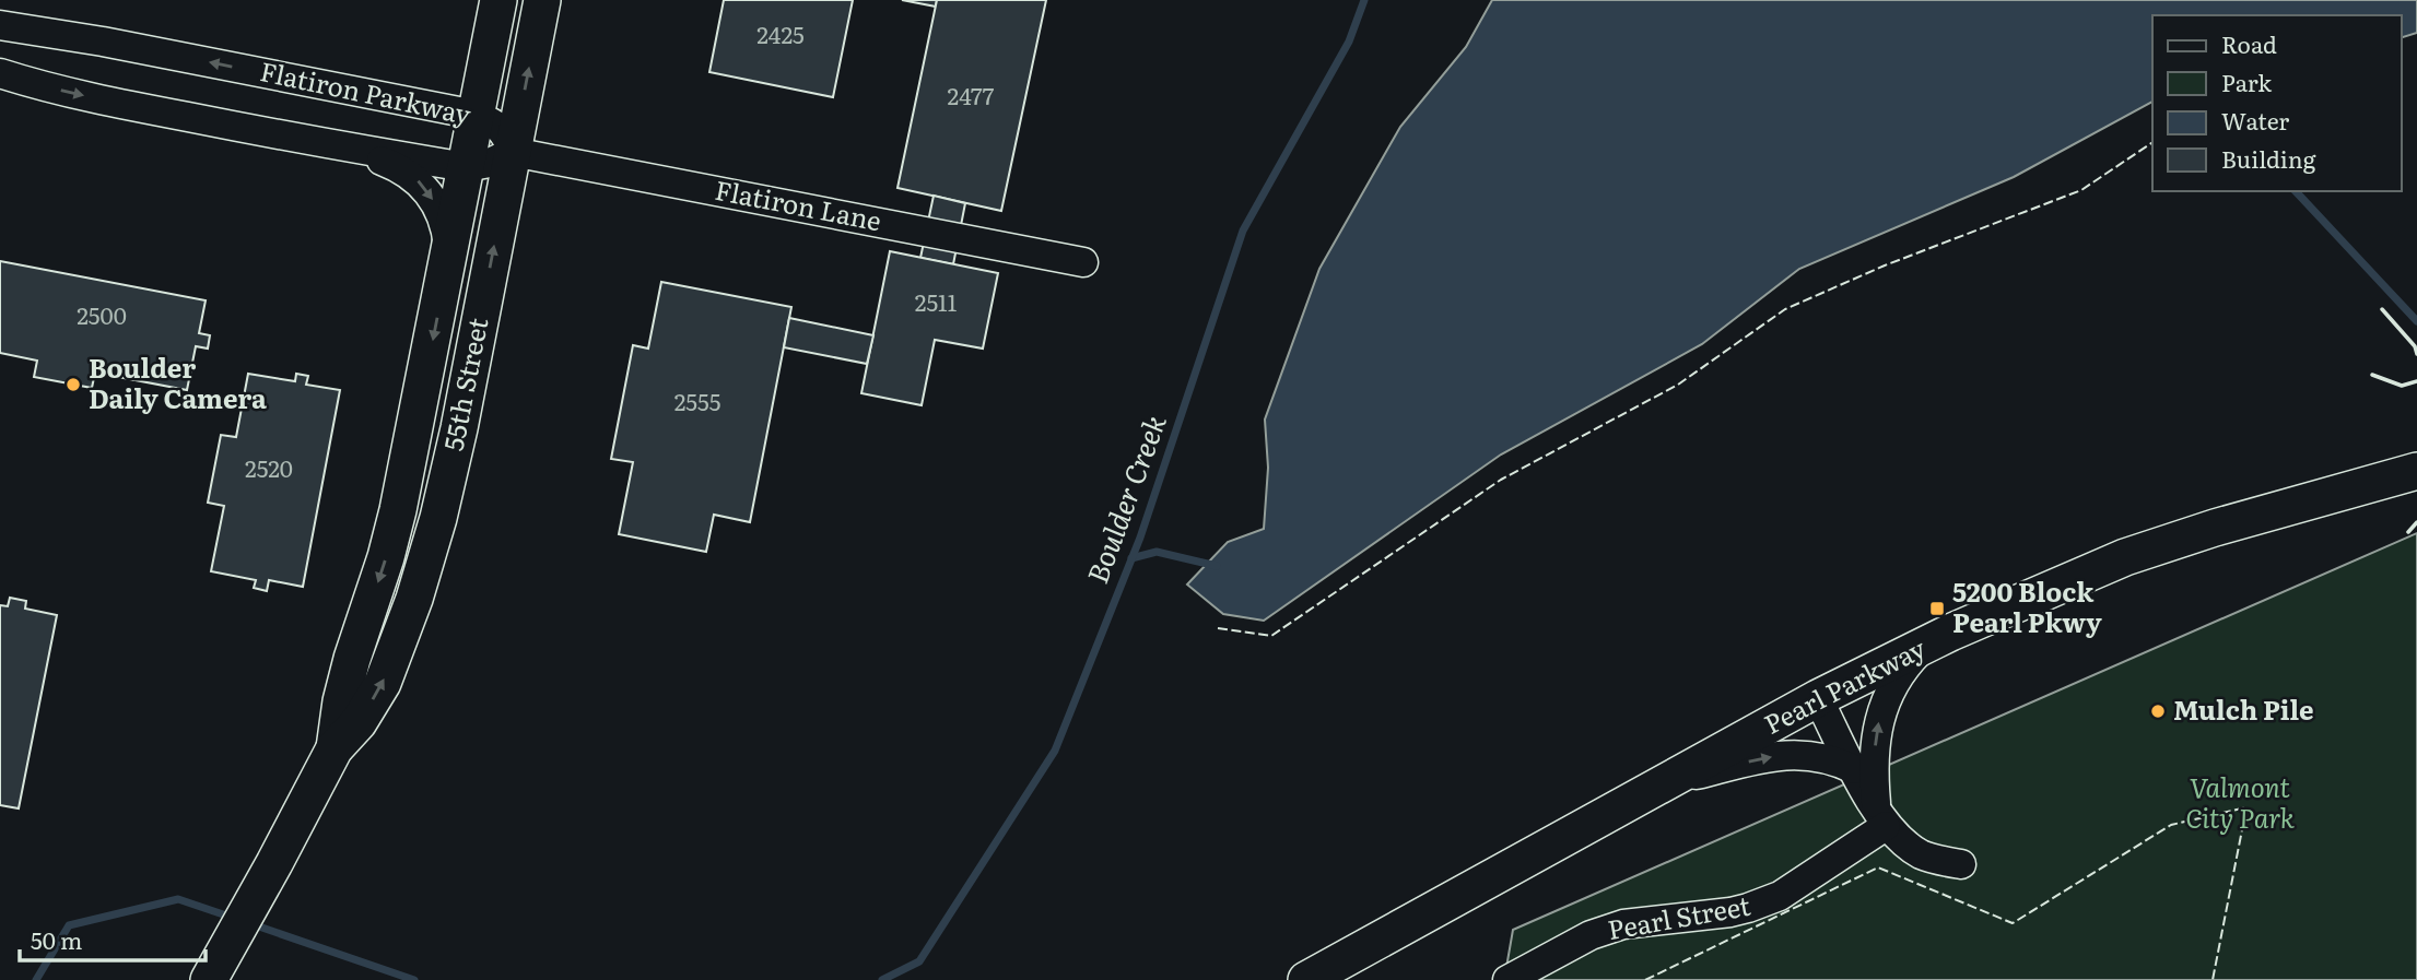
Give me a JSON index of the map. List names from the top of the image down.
{
  "streets": {
    "main road": ["55th Street", "Pearl Parkway"],
    "street": ["Flatiron Parkway", "Flatiron Lane", "Pearl Street"]
  },
  "crossings": [
    ["Flatiron Parkway", "Flatiron Lane"],
    ["Flatiron Parkway", "55th Street"],
    ["Flatiron Lane", "55th Street"]
  ],
  "water": ["Boulder Creek"],
  "parks": ["Valmont City Park"],
  "places": {
    "other": ["Boulder Daily Camera", "Mulch Pile"],
    "transit": ["5200 Block Pearl Pkwy"]
  },
  "house_numbers": [
    "2425",
    "2477",
    "2511",
    "2500",
    "2555",
    "2520"
  ],
  "legend": [
    "Road",
    "Park",
    "Water",
    "Building"
  ],
  "scale_bar": "50 m"
}
